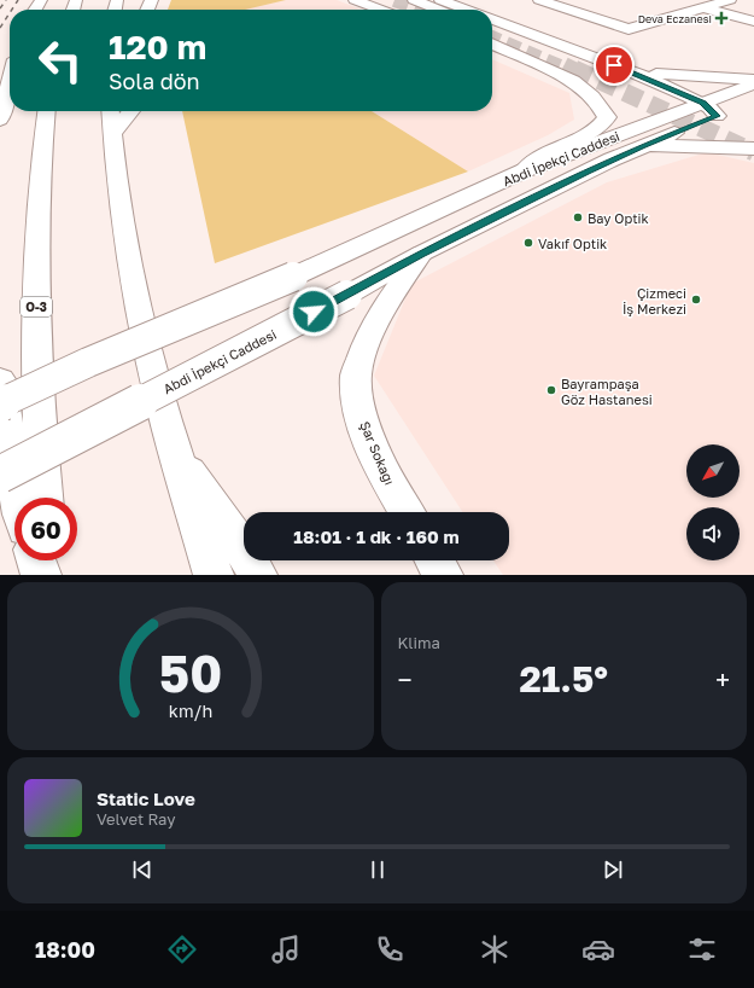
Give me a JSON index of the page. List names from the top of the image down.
{
  "streets": {
    "main road": ["Abdi İpekçi Caddesi", "O-3", "Şar Sokağı"]
  },
  "crossings": [
    ["Abdi İpekçi Caddesi", "Şar Sokağı"]
  ],
  "places": {
    "health": ["Deva Eczanesi"],
    "other": [
      "Bay Optik",
      "Vakıf Optik",
      "Çizmeci İş Merkezi",
      "Bayrampaşa Göz Hastanesi"
    ]
  },
  "north": "bottom left",
  "page": {
    "turn": ["120 m", "Sola dön"],
    "limit": "60",
    "trip": "18:01 · 1 dk · 160 m",
    "tile": "Klima",
    "heat": ["−", "21.5°", "+"],
    "song": ["Static Love", "Velvet Ray"],
    "tabs": "18:00",
    "gauge": ["50", "km/h"]
  }
}
